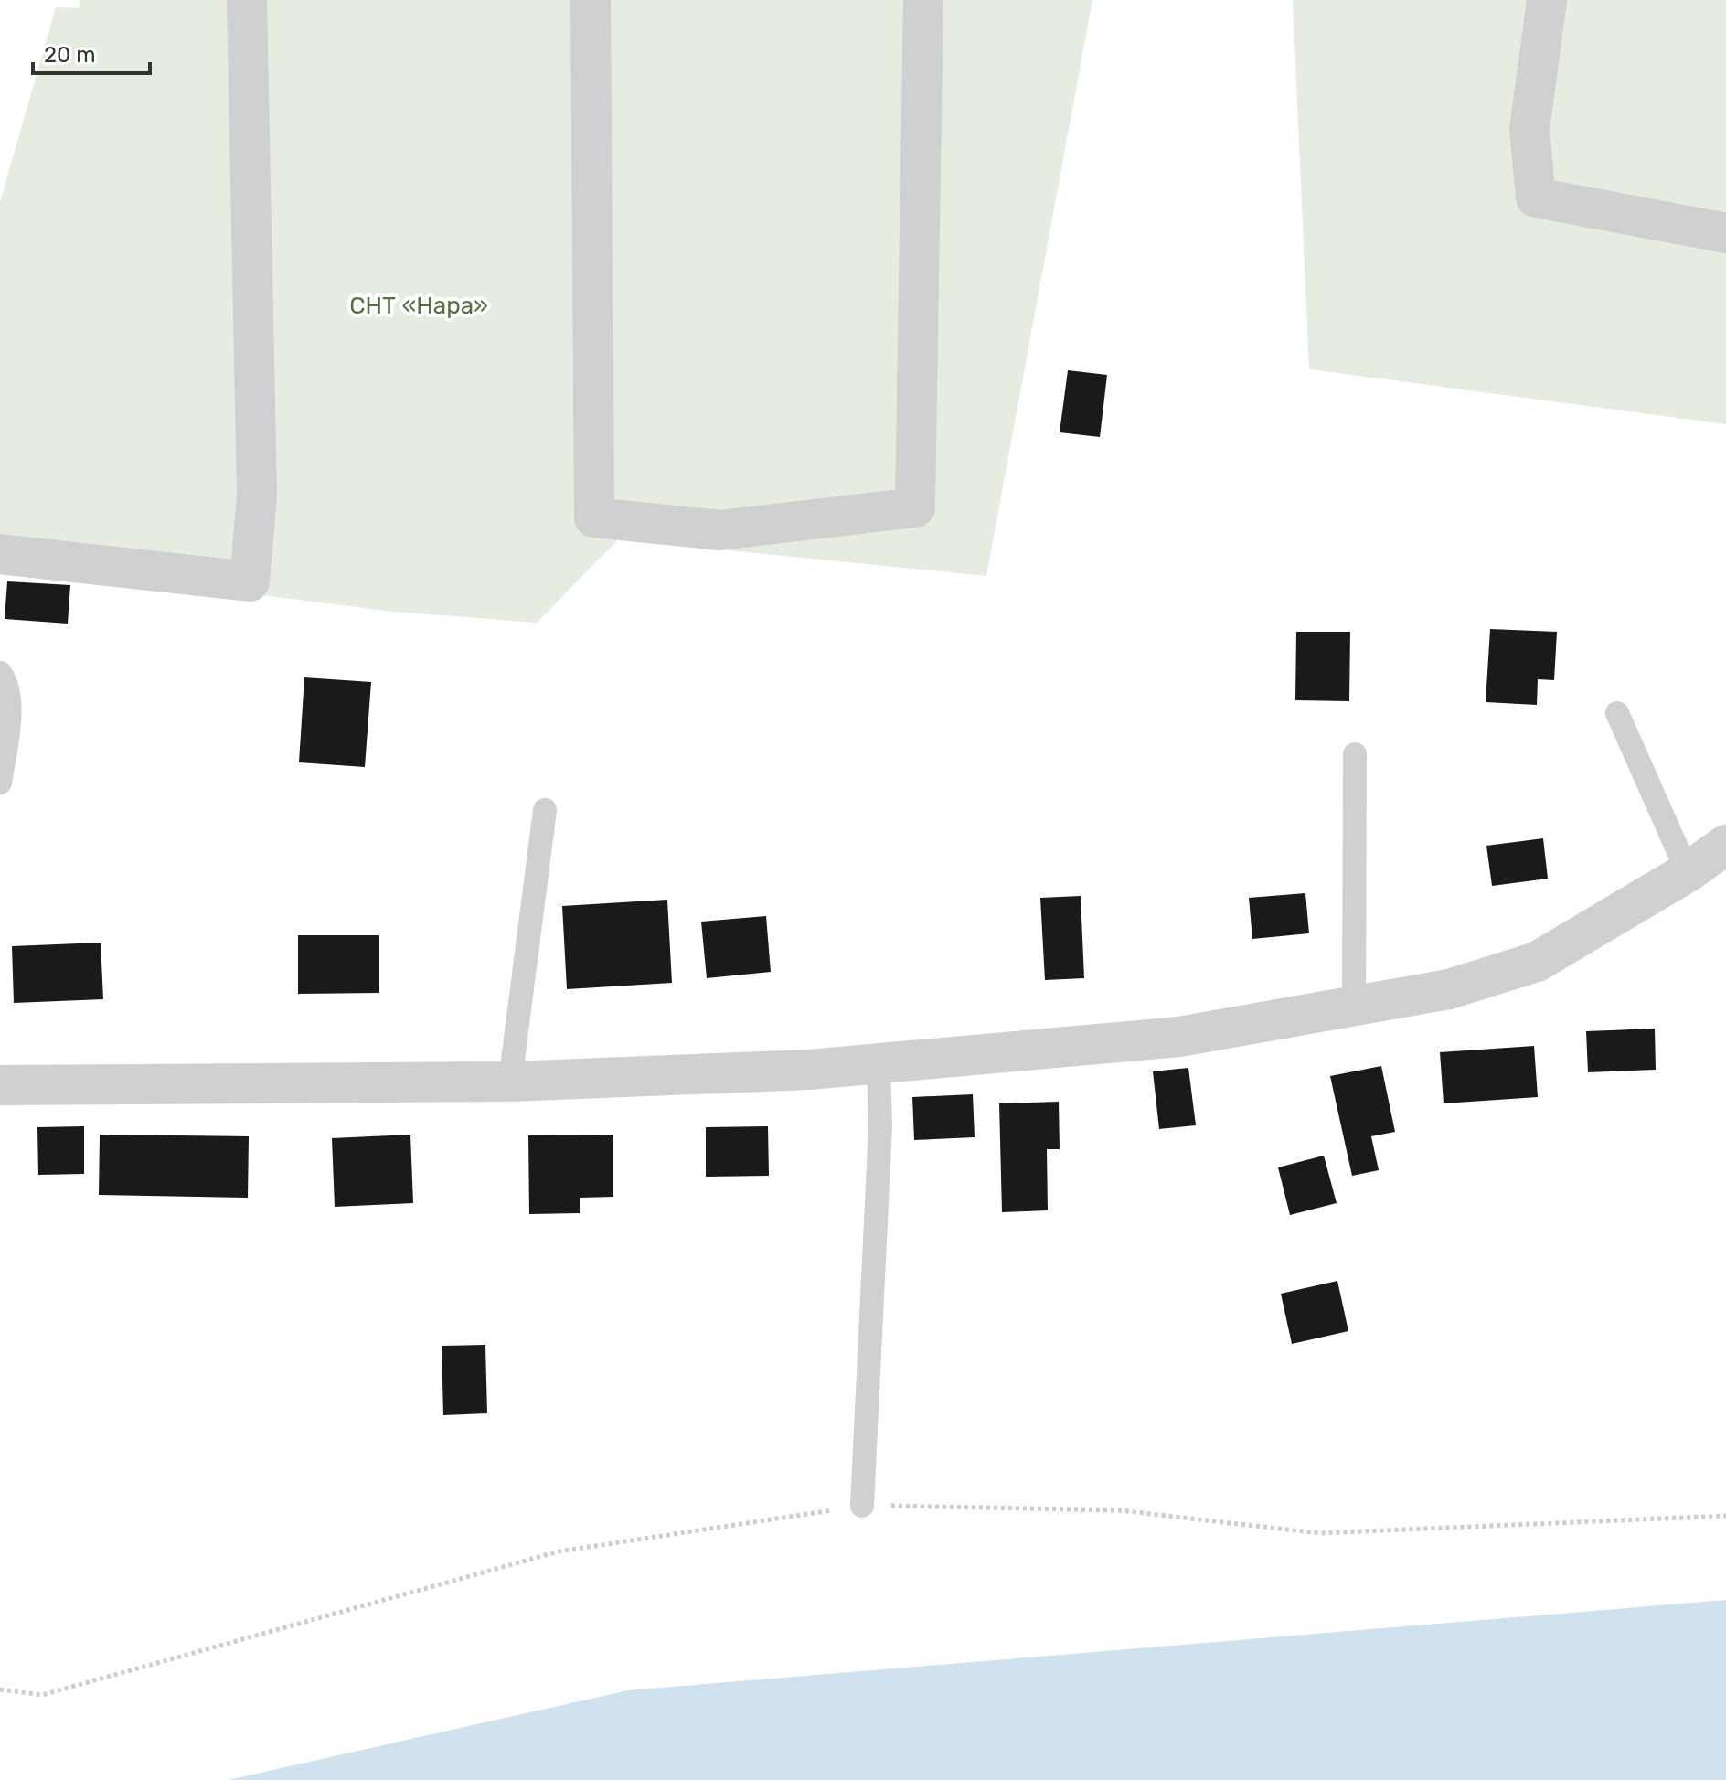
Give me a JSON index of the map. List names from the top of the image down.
{
  "parks": ["СНТ «Нара»"],
  "scale_bar": "20 m"
}
